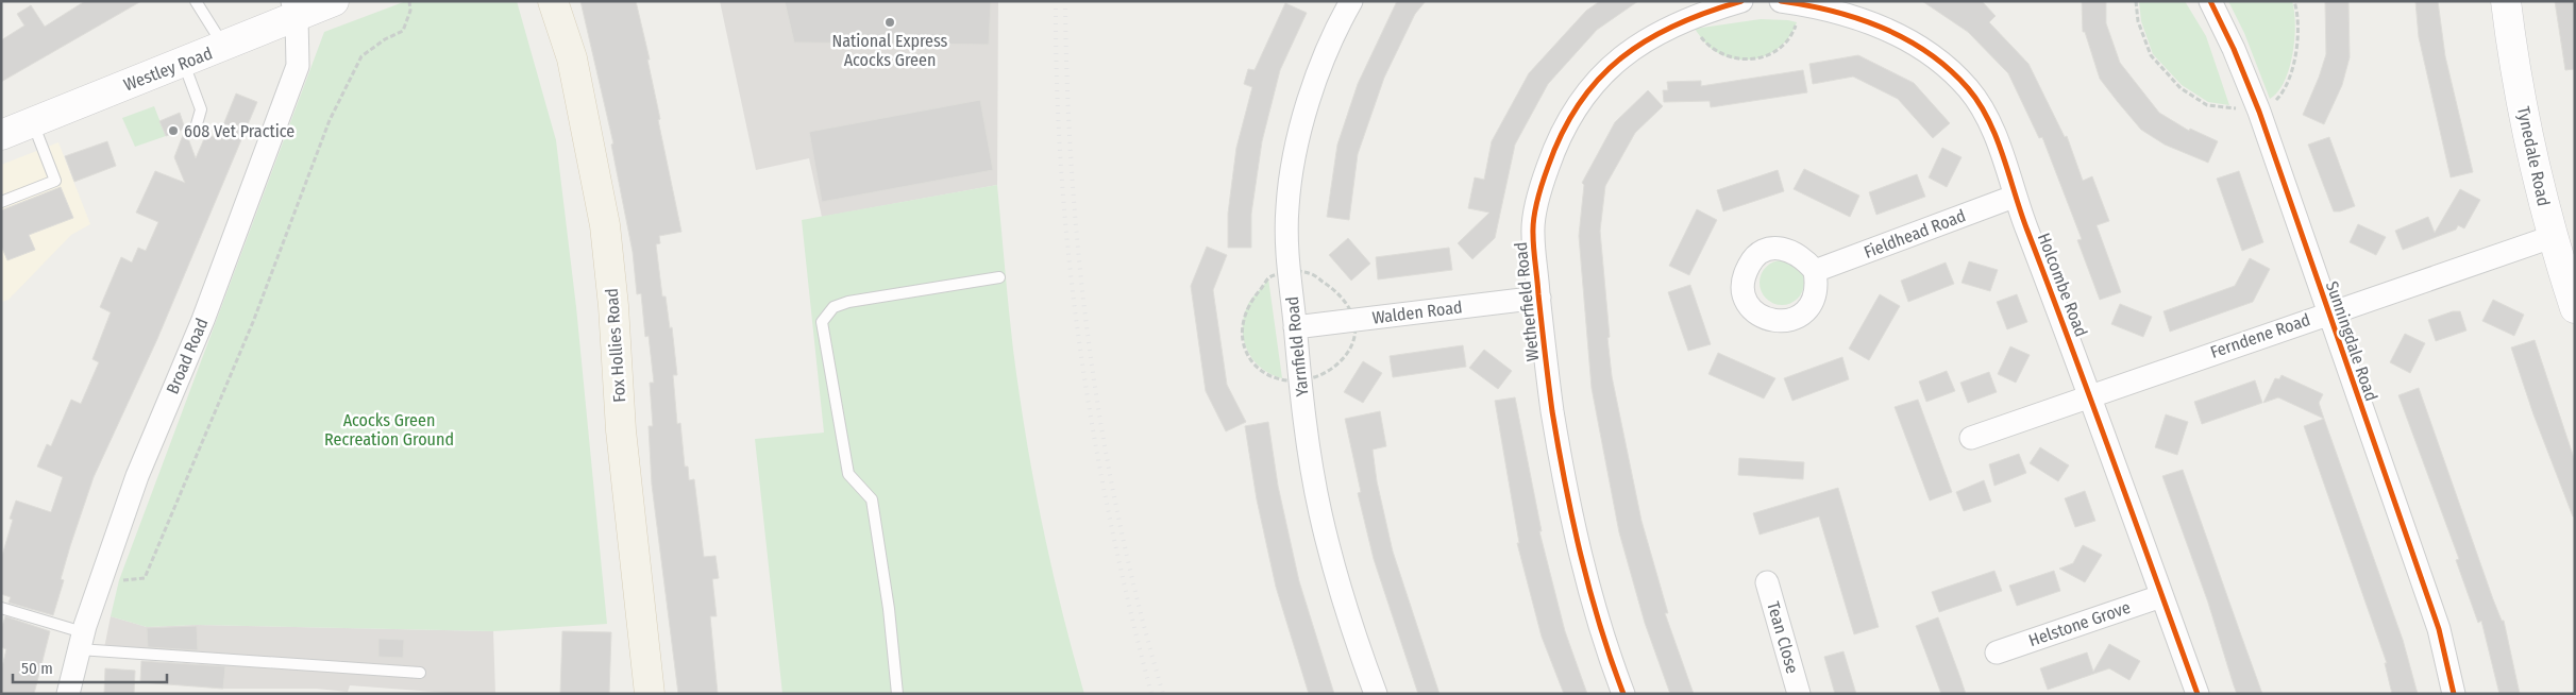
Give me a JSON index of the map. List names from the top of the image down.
{
  "streets": {
    "main road": ["Westley Road", "Tynedale Road", "Fox Hollies Road"],
    "street": [
      "Fieldhead Road",
      "Holcombe Road",
      "Wetherfield Road",
      "Walden Road",
      "Ferndene Road",
      "Sunningdale Road",
      "Yarnfield Road",
      "Broad Road",
      "Helstone Grove",
      "Tean Close"
    ]
  },
  "crossings": [
    ["Westley Road", "Broad Road"],
    ["Tynedale Road", "Ferndene Road"],
    ["Fieldhead Road", "Holcombe Road"],
    ["Holcombe Road", "Ferndene Road"],
    ["Holcombe Road", "Helstone Grove"],
    ["Wetherfield Road", "Walden Road"],
    ["Walden Road", "Yarnfield Road"],
    ["Ferndene Road", "Sunningdale Road"]
  ],
  "parks": ["Acocks Green Recreation Ground"],
  "places": ["National Express Acocks Green", "608 Vet Practice"],
  "scale_bar": "50 m"
}
